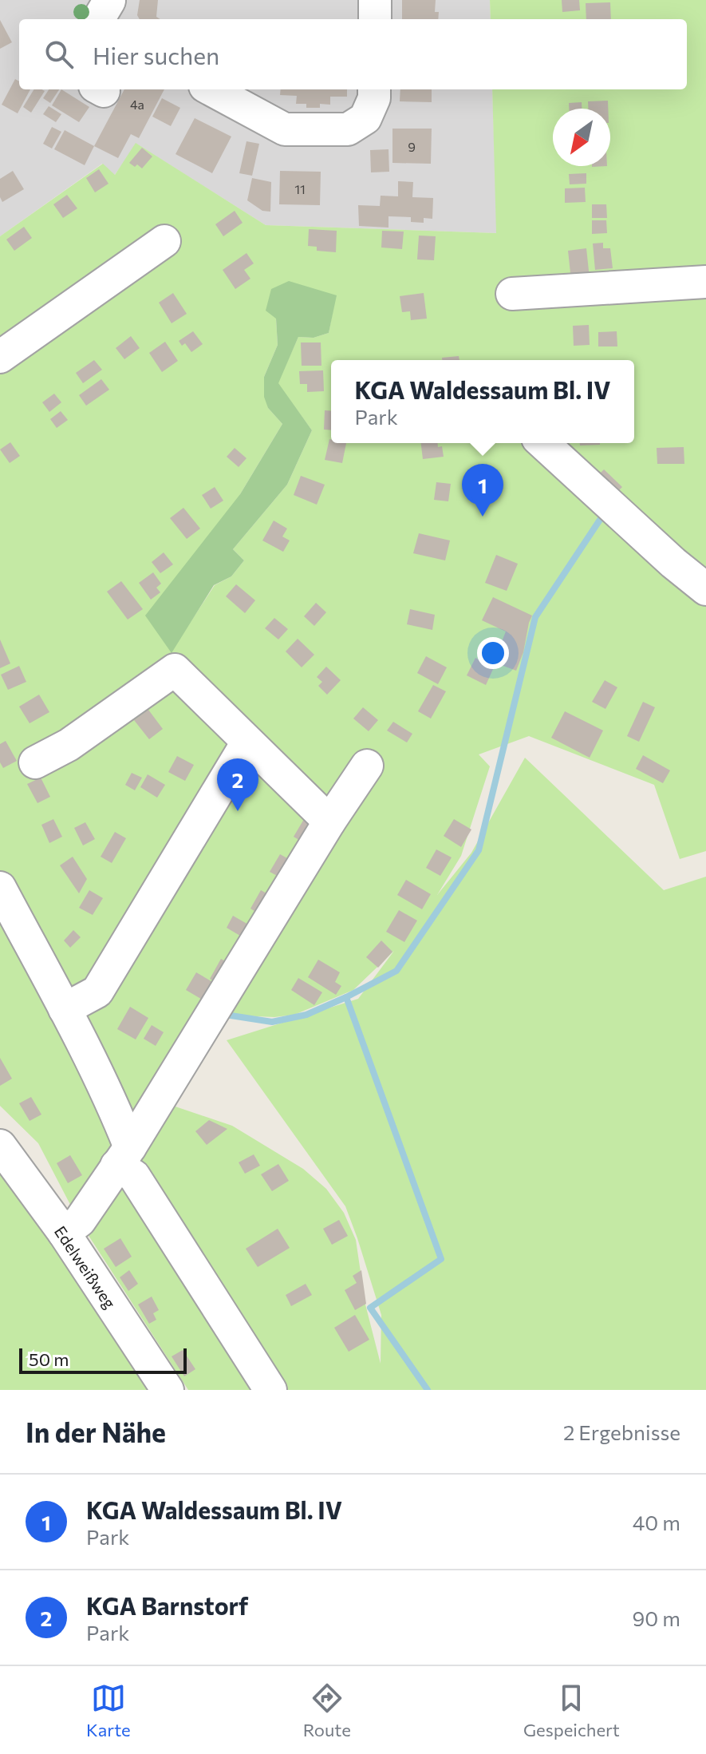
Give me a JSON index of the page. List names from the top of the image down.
{
  "streets": {
    "street": ["Edelweißweg"]
  },
  "house_numbers": ["4a", "9", "11"],
  "scale_bar": "50 m",
  "north": "bottom left",
  "page": {
    "search": "Hier suchen",
    "popup": ["KGA Waldessaum Bl. IV", "Park"],
    "pins": ["1", "2"],
    "scale": "50 m",
    "heading": ["In der Nähe", "2 Ergebnisse"],
    "list": [
      {
        "mark": "1",
        "name": "KGA Waldessaum Bl. IV",
        "note": "Park",
        "value": "40 m"
      },
      {
        "mark": "2",
        "name": "KGA Barnstorf",
        "note": "Park",
        "value": "90 m"
      }
    ],
    "nav": ["Karte", "Route", "Gespeichert"]
  }
}
